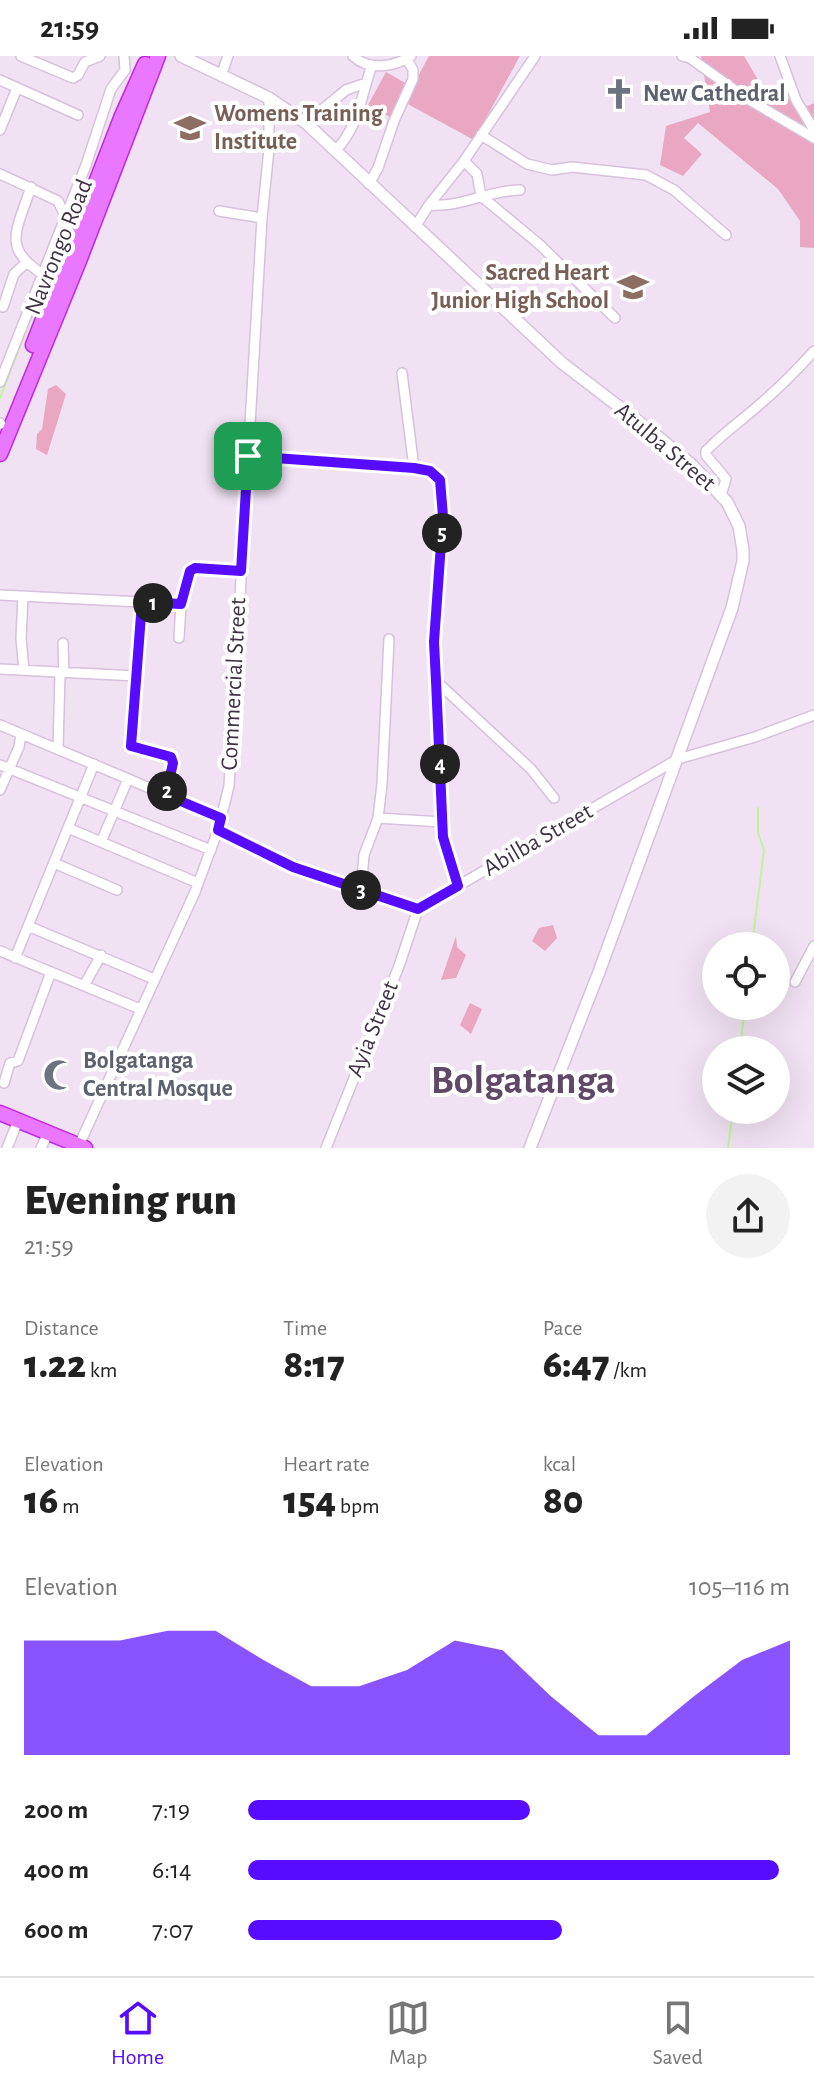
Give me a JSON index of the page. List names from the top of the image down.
{
  "streets": {
    "highway": ["Navrongo Road"],
    "street": [
      "Atulba Street",
      "Commercial Street",
      "Abilba Street",
      "Ayia Street"
    ]
  },
  "crossings": [
    ["Atulba Street", "Commercial Street"],
    ["Atulba Street", "Abilba Street"],
    ["Abilba Street", "Ayia Street"]
  ],
  "districts": ["Bolgatanga"],
  "places": {
    "church": ["New Cathedral"],
    "school or university": ["Womens Training Institute", "Sacred Heart Junior High School"],
    "mosque": ["Bolgatanga Central Mosque"]
  },
  "page": {
    "status": "21:59",
    "pins": [
      "5",
      "1",
      "4",
      "2",
      "3"
    ],
    "heading": ["Evening run", "21:59"],
    "stats": [
      ["Distance", "1.22 km"],
      ["Time", "8:17"],
      ["Pace", "6:47 /km"],
      ["Elevation", "16 m"],
      ["Heart rate", "154 bpm"],
      ["kcal", "80"]
    ],
    "chart": ["Elevation", "105–116 m"],
    "list": [
      {
        "name": "200 m",
        "note": "7:19"
      },
      {
        "name": "400 m",
        "note": "6:14"
      },
      {
        "name": "600 m",
        "note": "7:07"
      }
    ],
    "tabs": ["Home", "Map", "Saved"]
  }
}
